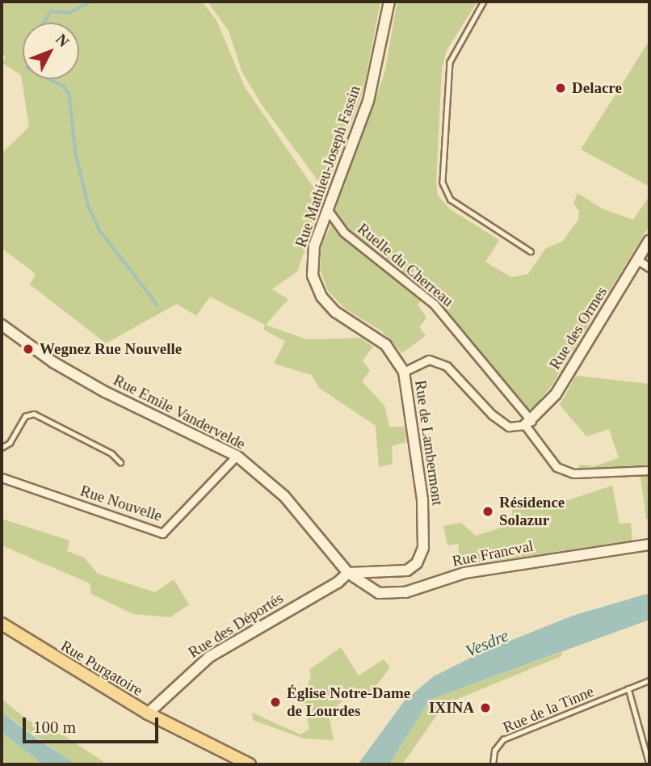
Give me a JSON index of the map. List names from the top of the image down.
{
  "streets": {
    "main road": ["Rue Purgatoire"],
    "street": [
      "Rue Mathieu-Joseph Fassin",
      "Ruelle du Cherreau",
      "Rue des Ormes",
      "Rue Emile Vandervelde",
      "Rue de Lambermont",
      "Rue Nouvelle",
      "Rue Francval",
      "Rue des Déportés"
    ],
    "lane": ["Rue de la Tinne"]
  },
  "crossings": [
    ["Rue Mathieu-Joseph Fassin", "Ruelle du Cherreau"],
    ["Rue Mathieu-Joseph Fassin", "Rue de Lambermont"],
    ["Ruelle du Cherreau", "Rue des Ormes"],
    ["Ruelle du Cherreau", "Rue de Lambermont"],
    ["Rue des Ormes", "Rue de Lambermont"],
    ["Rue Emile Vandervelde", "Rue de Lambermont"],
    ["Rue Emile Vandervelde", "Rue Nouvelle"],
    ["Rue Emile Vandervelde", "Rue Francval"],
    ["Rue Emile Vandervelde", "Rue des Déportés"],
    ["Rue de Lambermont", "Rue Francval"],
    ["Rue de Lambermont", "Rue des Déportés"],
    ["Rue Francval", "Rue des Déportés"],
    ["Rue des Déportés", "Rue Purgatoire"]
  ],
  "water": ["Vesdre"],
  "places": [
    "Delacre",
    "Wegnez Rue Nouvelle",
    "Résidence Solazur",
    "Église Notre-Dame de Lourdes",
    "IXINA"
  ],
  "scale_bar": "100 m",
  "north": "top right"
}
